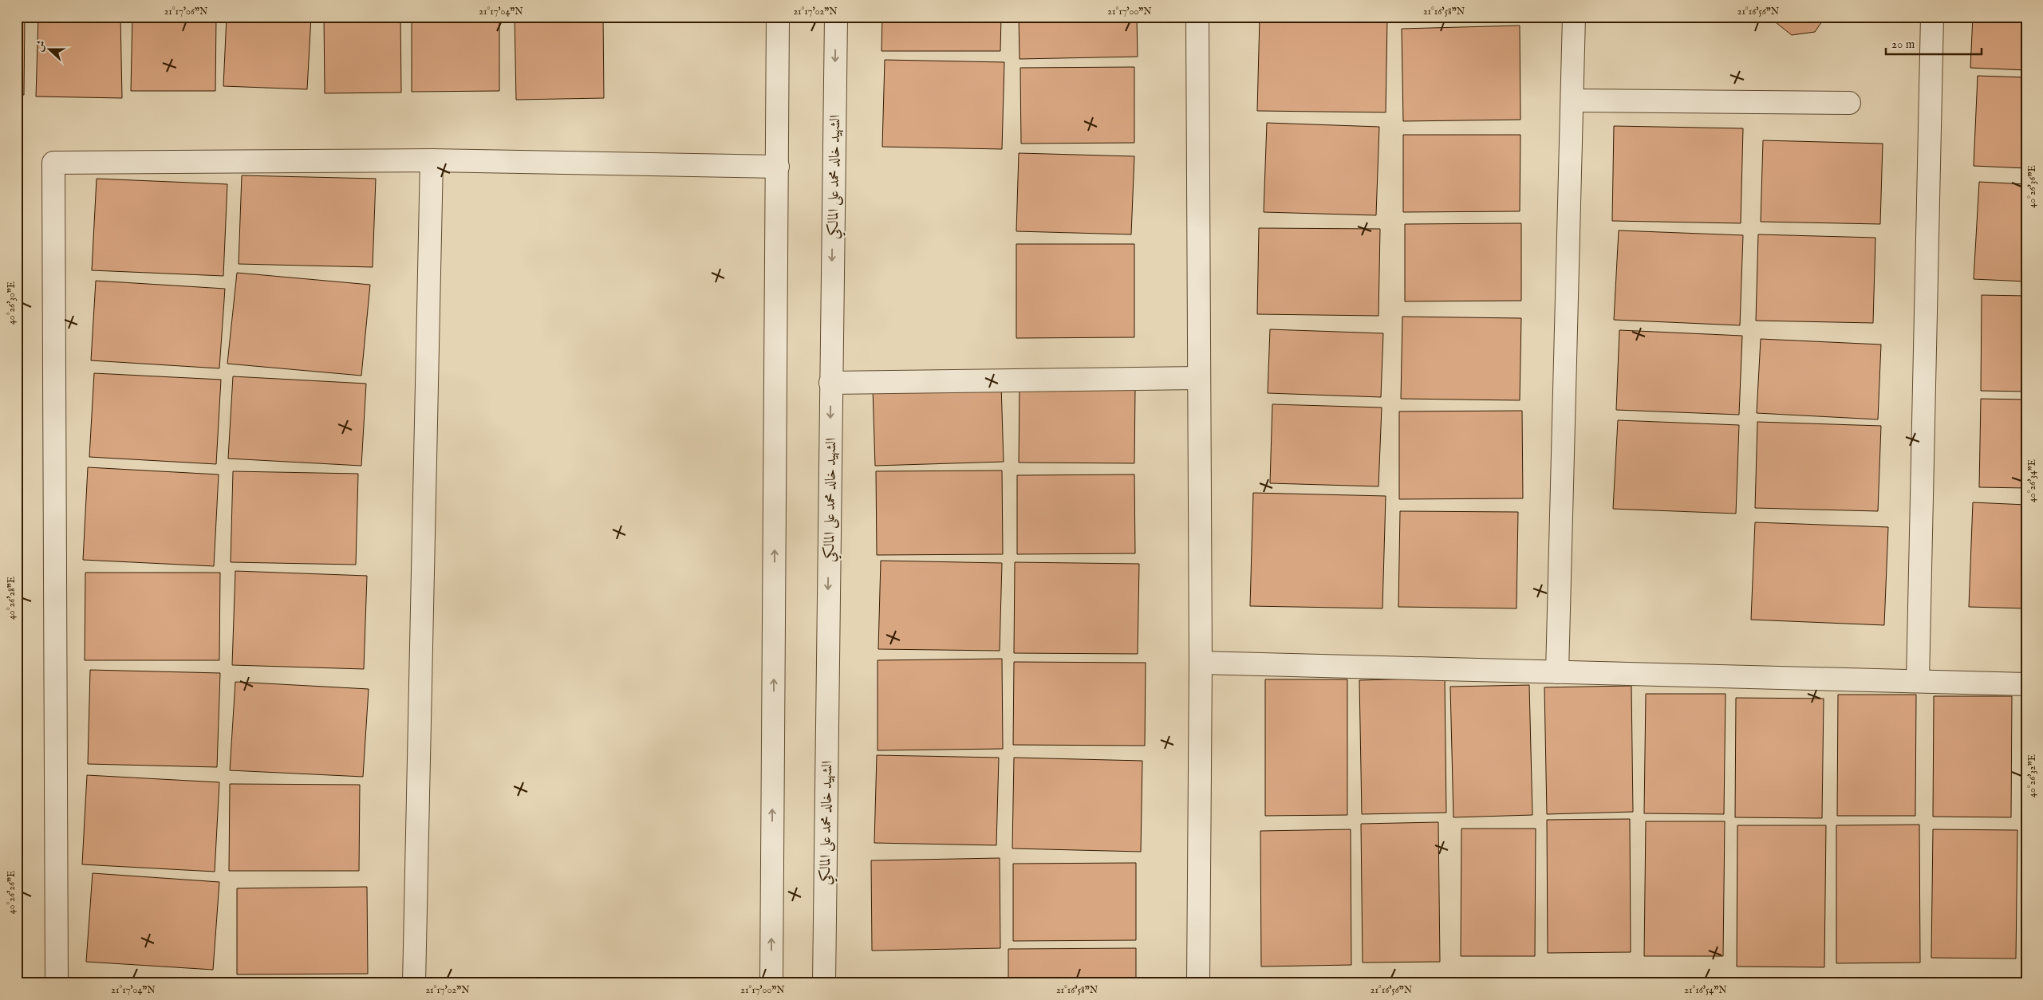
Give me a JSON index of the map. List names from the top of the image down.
{
  "streets": {
    "street": ["الشهيد خالد محمد على المالكي"]
  },
  "scale_bar": "20 m",
  "north": "left",
  "coordinates": [
    "21°17'06\"N",
    "21°17'04\"N",
    "21°17'02\"N",
    "21°17'00\"N",
    "21°16'58\"N",
    "21°16'56\"N",
    "40°26'36\"E",
    "40°26'30\"E",
    "40°26'34\"E",
    "40°26'28\"E",
    "40°26'32\"E",
    "40°26'26\"E",
    "21°16'54\"N"
  ]
}
